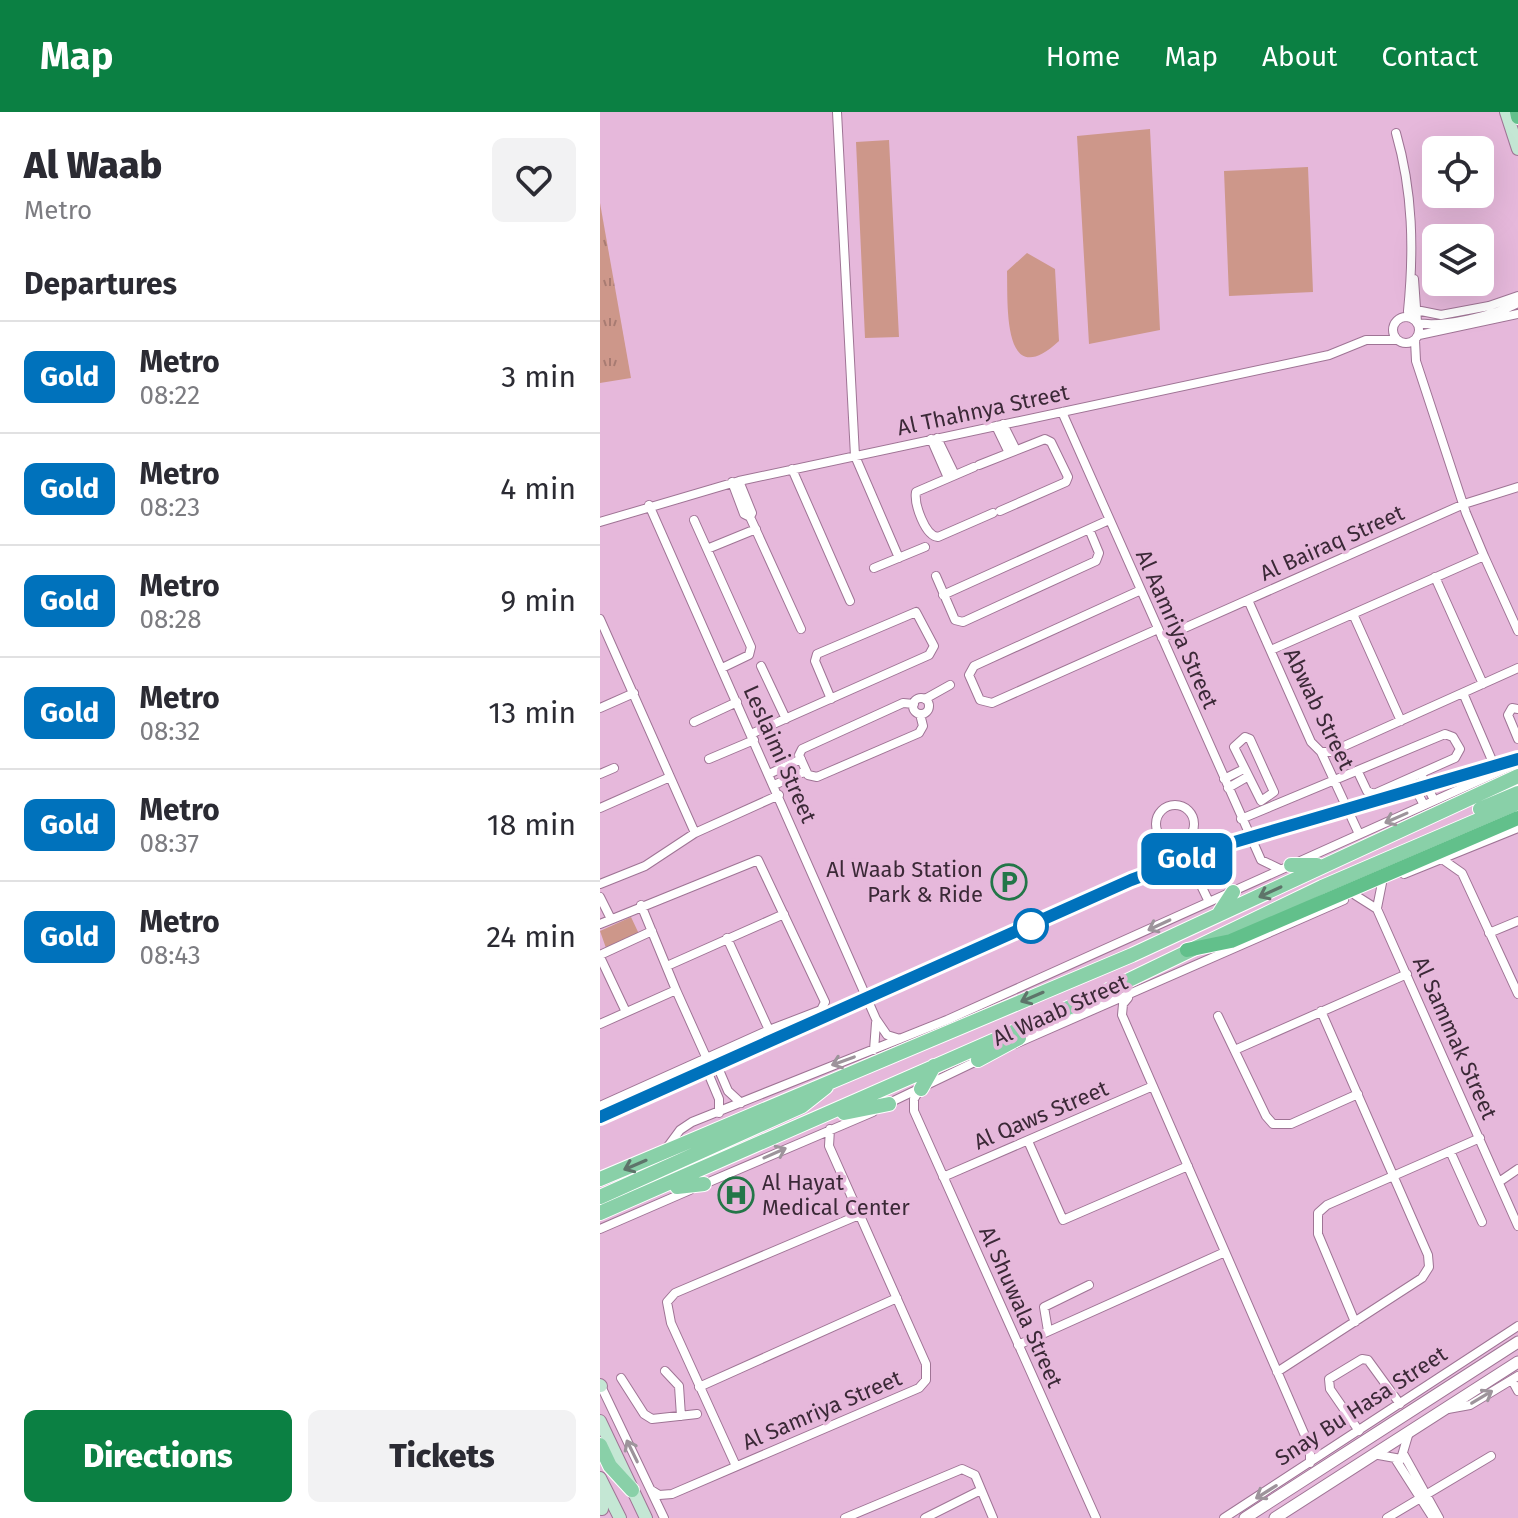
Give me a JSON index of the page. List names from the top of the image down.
{
  "streets": {
    "main road": ["Al Waab Street"],
    "street": [
      "Al Thahnya Street",
      "Al Bairaq Street",
      "Al Aamriya Street",
      "Abwab Street",
      "Leslaimi Street",
      "Al Sammak Street",
      "Al Qaws Street",
      "Al Shuwala Street",
      "Snay Bu Hasa Street",
      "Al Samriya Street"
    ]
  },
  "crossings": [
    ["Al Thahnya Street", "Al Aamriya Street"],
    ["Al Thahnya Street", "Leslaimi Street"],
    ["Al Bairaq Street", "Al Aamriya Street"],
    ["Al Bairaq Street", "Abwab Street"],
    ["Abwab Street", "Al Waab Street"],
    ["Leslaimi Street", "Al Waab Street"],
    ["Al Waab Street", "Al Samriya Street"],
    ["Al Qaws Street", "Al Shuwala Street"]
  ],
  "places": {
    "parking": ["Al Waab Station Park & Ride"],
    "hospital": ["Al Hayat Medical Center"]
  },
  "lines": ["metro line Gold"],
  "page": {
    "header": "Map",
    "nav": [
      "Home",
      "Map",
      "About",
      "Contact"
    ],
    "heading": [
      ["Al Waab", "Metro"],
      "Departures"
    ],
    "on_map": "Gold",
    "list": [
      {
        "mark": "Gold",
        "name": "Metro",
        "note": "08:22",
        "value": "3 min"
      },
      {
        "mark": "Gold",
        "name": "Metro",
        "note": "08:23",
        "value": "4 min"
      },
      {
        "mark": "Gold",
        "name": "Metro",
        "note": "08:28",
        "value": "9 min"
      },
      {
        "mark": "Gold",
        "name": "Metro",
        "note": "08:32",
        "value": "13 min"
      },
      {
        "mark": "Gold",
        "name": "Metro",
        "note": "08:37",
        "value": "18 min"
      },
      {
        "mark": "Gold",
        "name": "Metro",
        "note": "08:43",
        "value": "24 min"
      }
    ],
    "buttons": ["Directions", "Tickets"]
  }
}
